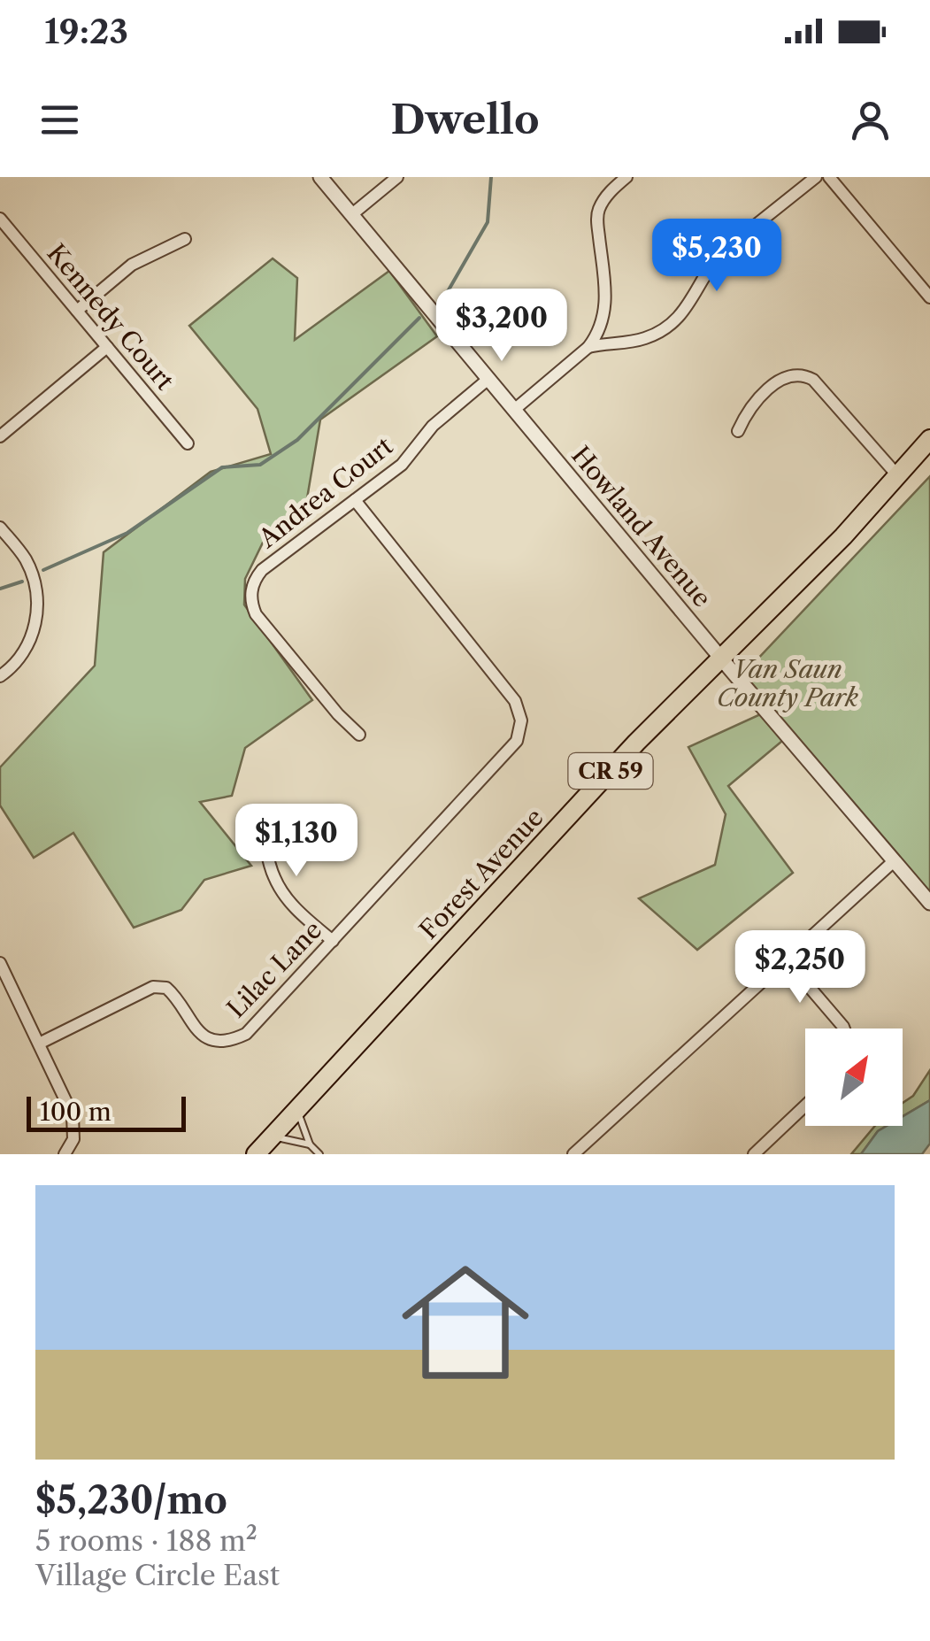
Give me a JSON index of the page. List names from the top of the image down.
{
  "streets": {
    "main road": ["CR 59", "Forest Avenue"],
    "street": [
      "Kennedy Court",
      "Andrea Court",
      "Howland Avenue",
      "Lilac Lane"
    ]
  },
  "crossings": [
    ["Andrea Court", "Howland Avenue"],
    ["Andrea Court", "Lilac Lane"],
    ["Howland Avenue", "Forest Avenue"]
  ],
  "parks": ["Van Saun County Park"],
  "scale_bar": "100 m",
  "north": "top right",
  "page": {
    "status": "19:23",
    "header": "Dwello",
    "price": [
      "$5,230",
      "$3,200",
      "$1,130",
      "$2,250"
    ],
    "scale": "100 m",
    "list": [
      {
        "name": "$5,230/mo",
        "note": "5 rooms · 188 m² · Village Circle East"
      }
    ]
  }
}
